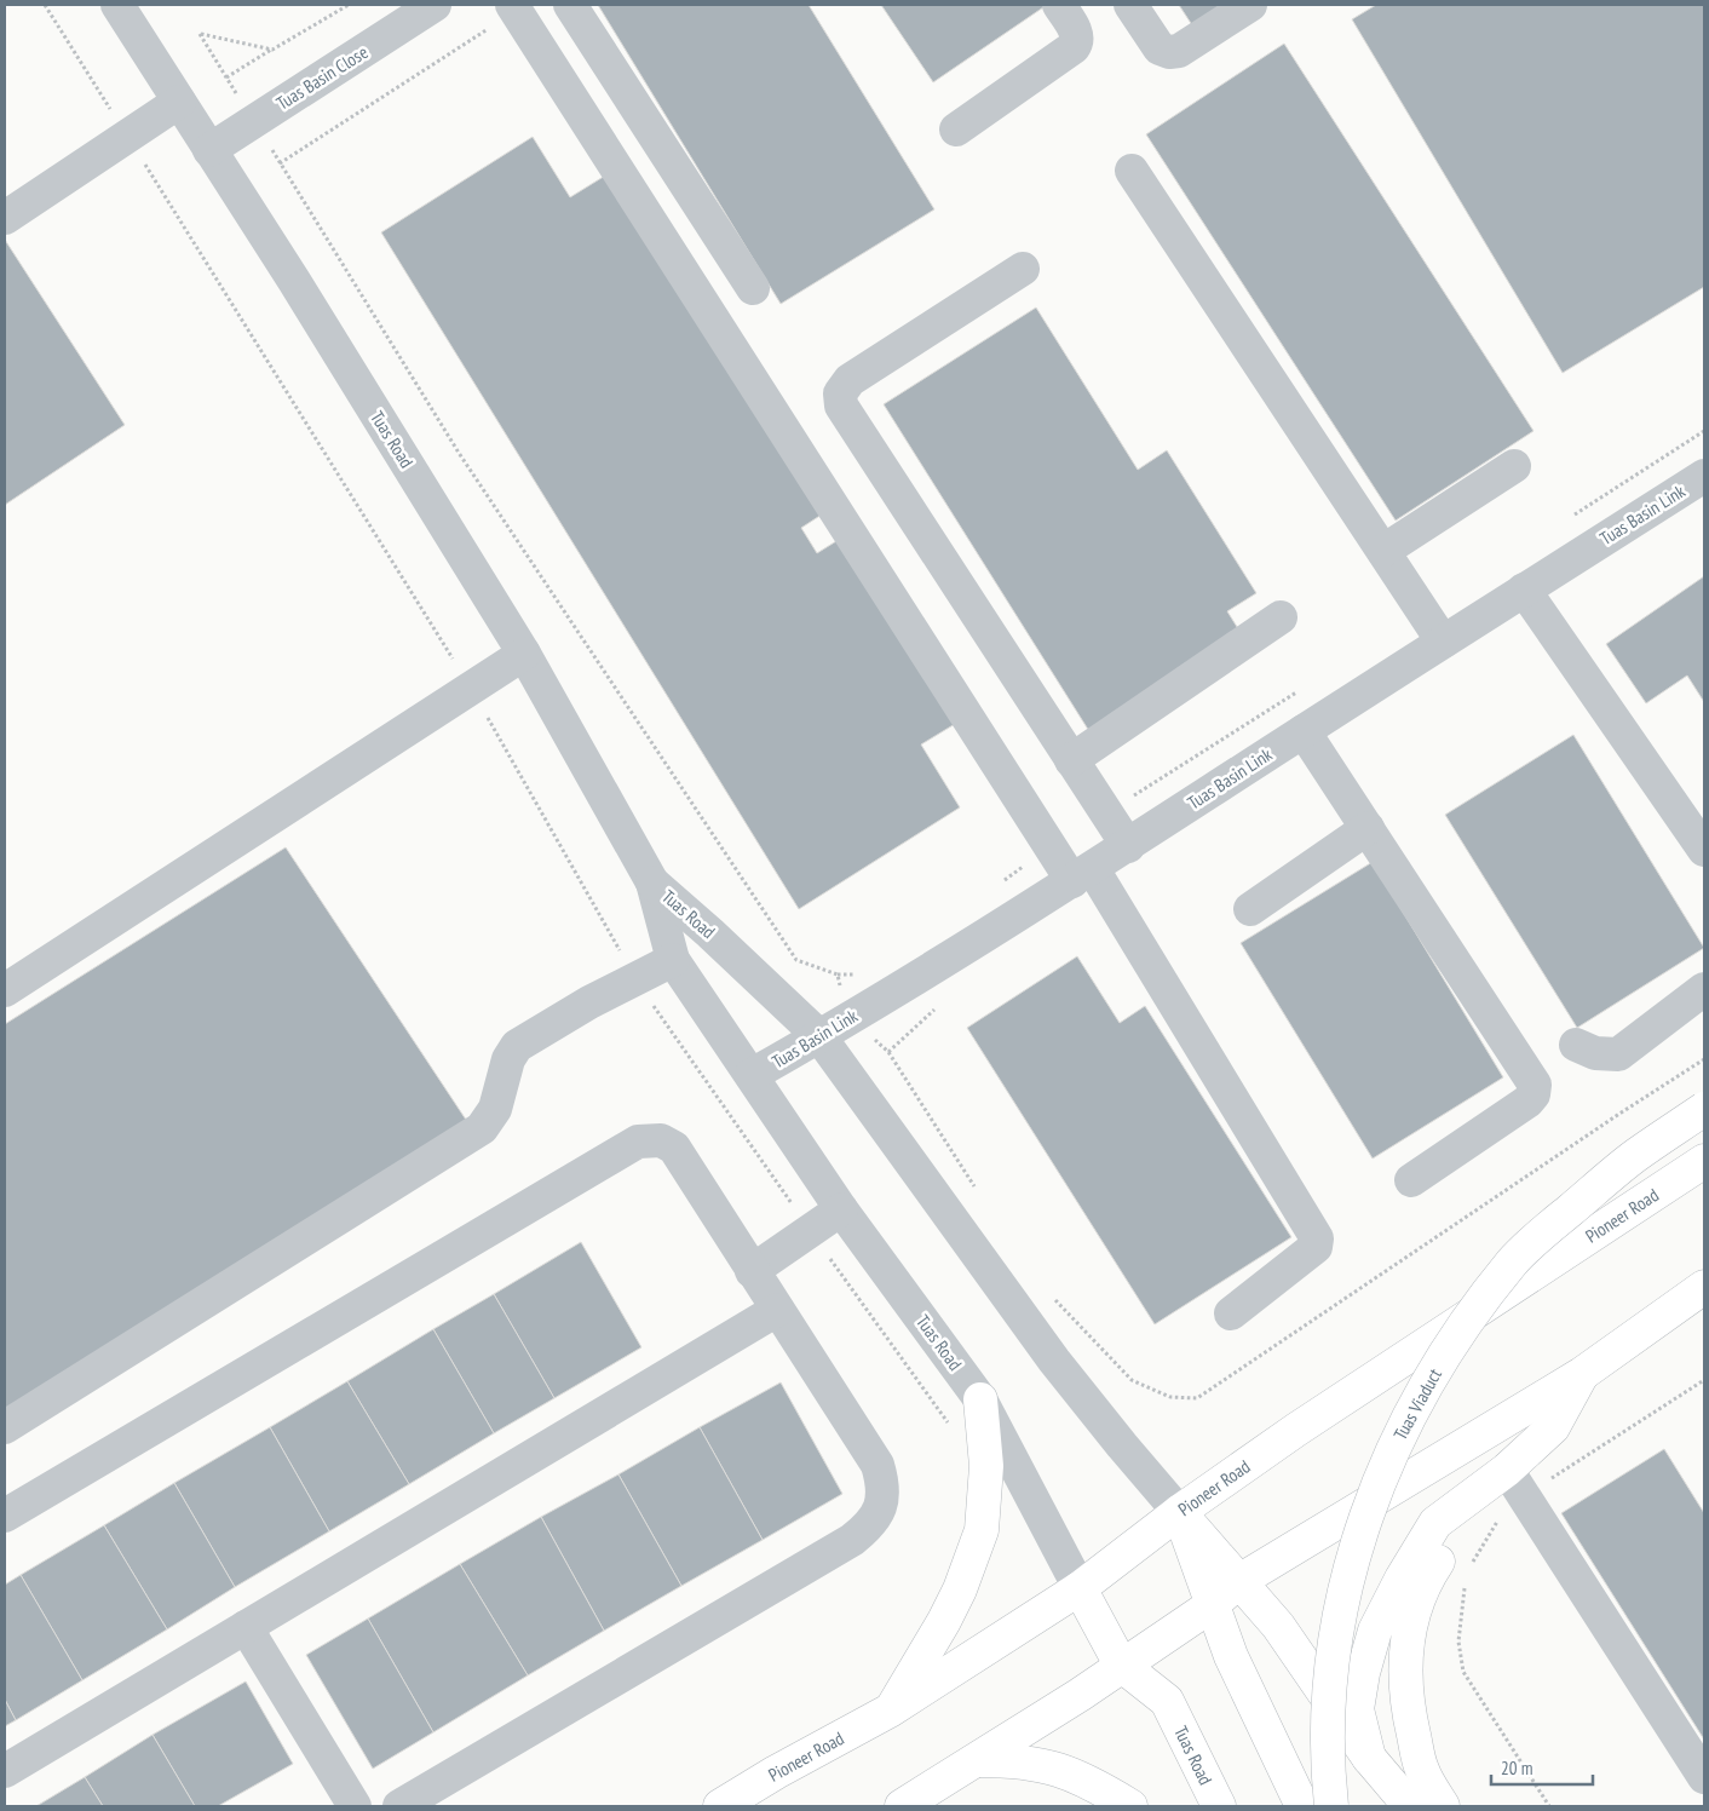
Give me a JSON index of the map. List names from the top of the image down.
{
  "streets": {
    "main road": ["Tuas Road", "Pioneer Road", "Tuas Viaduct"],
    "street": ["Tuas Basin Close", "Tuas Basin Link"]
  },
  "crossings": [
    ["Tuas Basin Close", "Tuas Road"],
    ["Tuas Road", "Tuas Basin Link"],
    ["Tuas Road", "Pioneer Road"]
  ],
  "scale_bar": "20 m"
}
